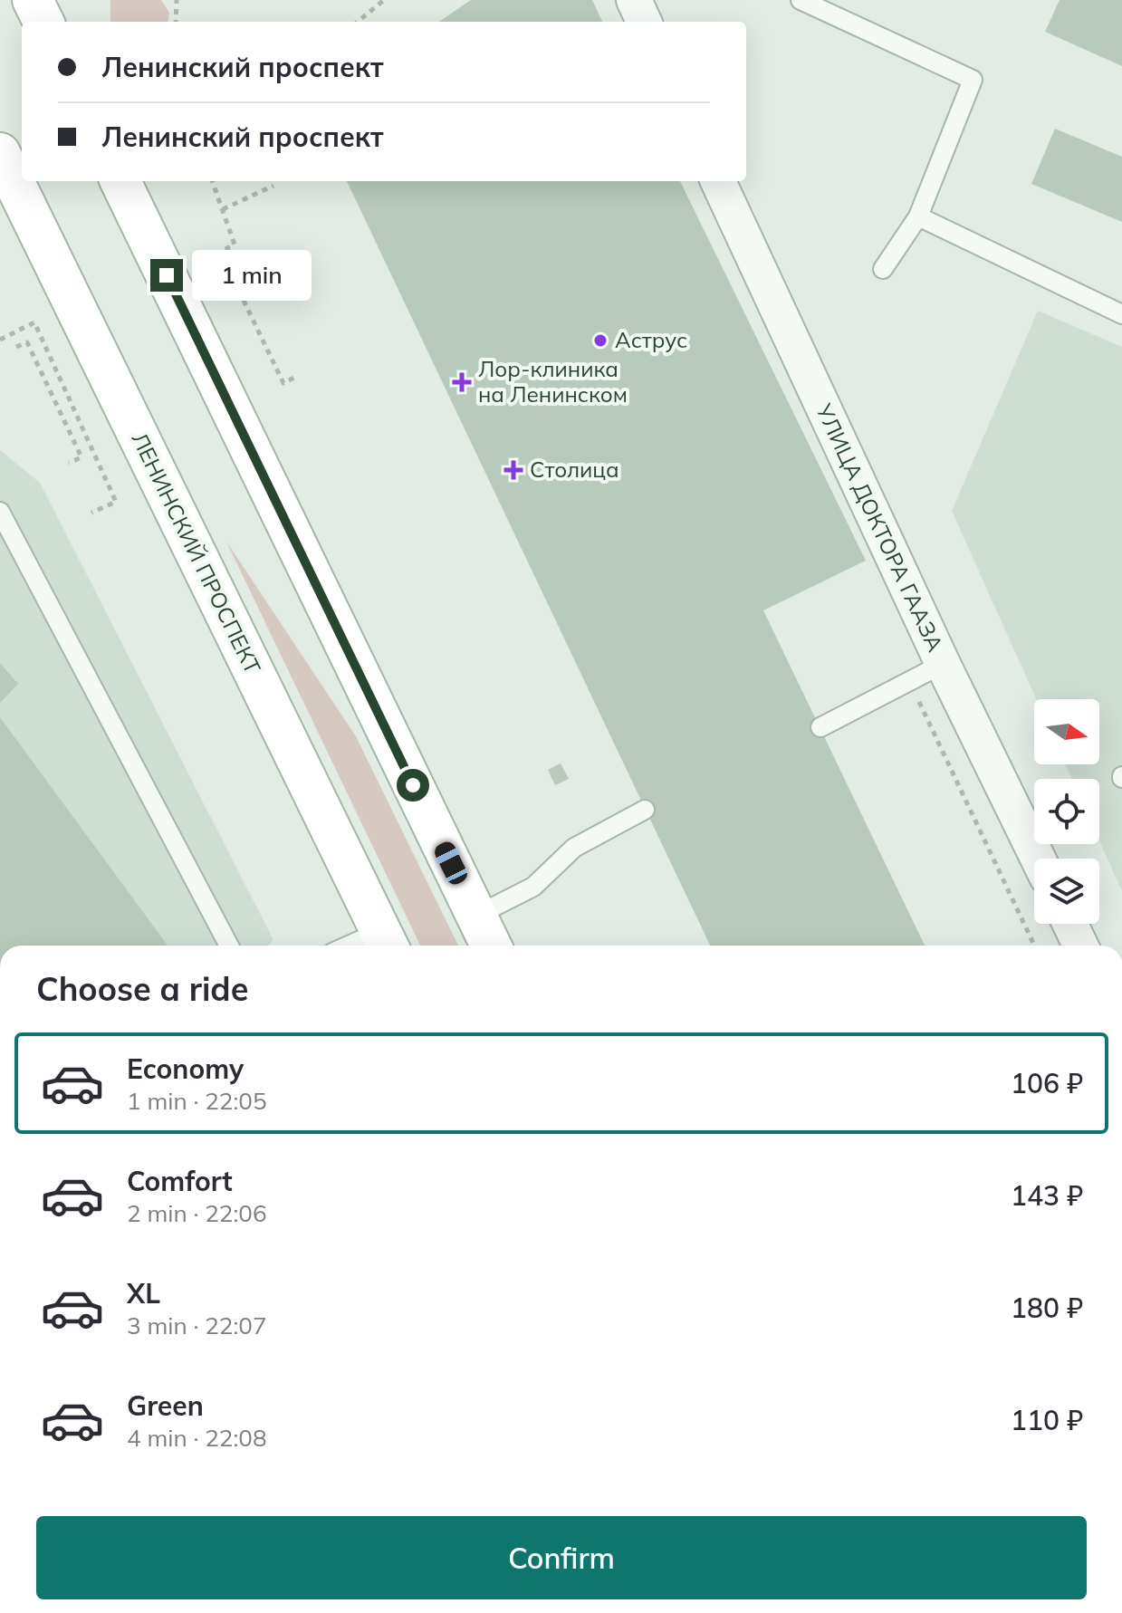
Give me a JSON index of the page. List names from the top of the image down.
{
  "streets": {
    "main road": ["ЛЕНИНСКИЙ ПРОСПЕКТ"],
    "street": ["УЛИЦА ДОКТОРА ГААЗА"]
  },
  "places": {
    "other": ["Аструс"],
    "health": ["Лор-клиника на Ленинском", "Столица"]
  },
  "north": "right",
  "page": {
    "banner": ["Ленинский проспект", "Ленинский проспект"],
    "bubble": "1 min",
    "heading": "Choose a ride",
    "list": [
      {
        "name": "Economy",
        "note": "1 min · 22:05",
        "value": "106 ₽"
      },
      {
        "name": "Comfort",
        "note": "2 min · 22:06",
        "value": "143 ₽"
      },
      {
        "name": "XL",
        "note": "3 min · 22:07",
        "value": "180 ₽"
      },
      {
        "name": "Green",
        "note": "4 min · 22:08",
        "value": "110 ₽"
      }
    ],
    "buttons": "Confirm"
  }
}
